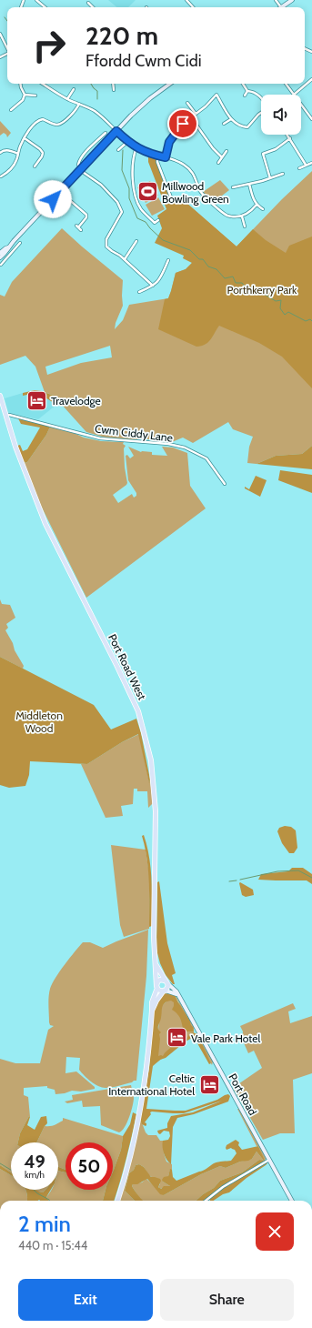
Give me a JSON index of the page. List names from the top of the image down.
{
  "streets": {
    "main road": ["Port Road West"],
    "street": ["Cwm Ciddy Lane", "Port Road"]
  },
  "crossings": [
    ["Cwm Ciddy Lane", "Port Road West"],
    ["Port Road West", "Port Road"]
  ],
  "parks": ["Porthkerry Park", "Middleton Wood"],
  "places": {
    "sports": ["Millwood Bowling Green"],
    "hotel": ["Travelodge", "Vale Park Hotel", "Celtic International Hotel"]
  },
  "page": {
    "turn": ["220 m", "Ffordd Cwm Cidi"],
    "speed": "49 km/h",
    "limit": "50",
    "heading": ["2 min", "440 m · 15:44"],
    "buttons": ["Exit", "Share"]
  }
}
